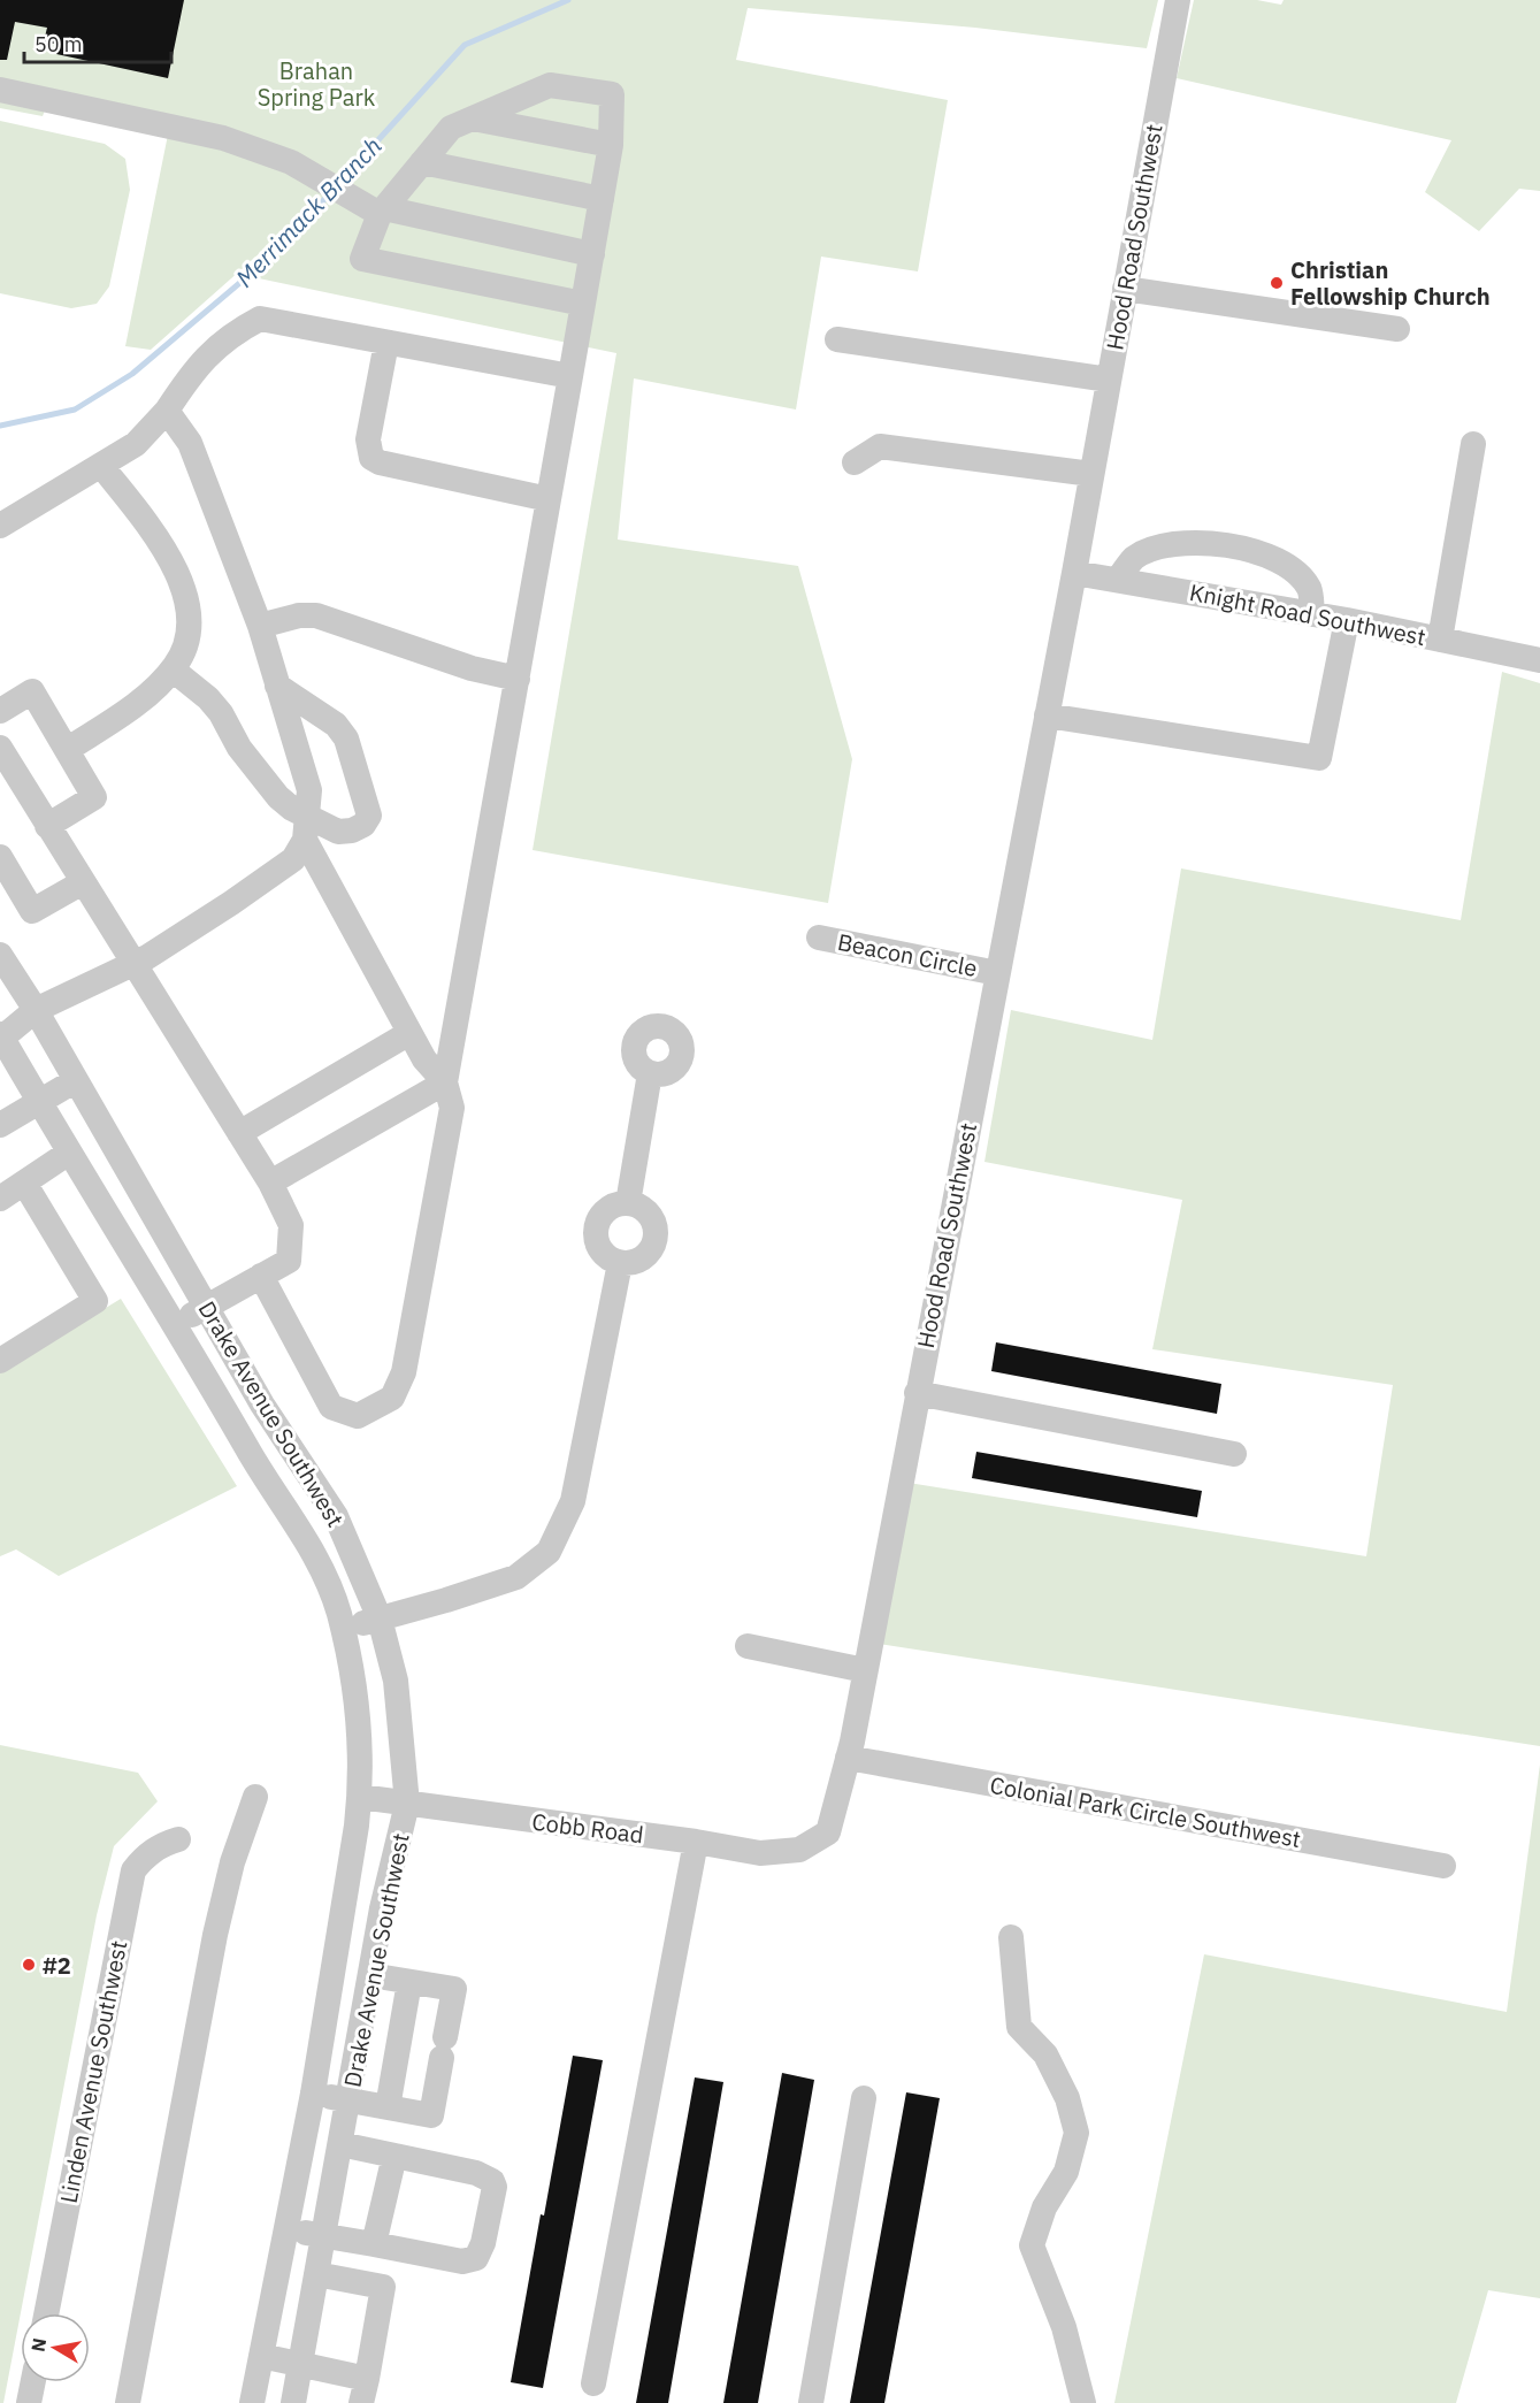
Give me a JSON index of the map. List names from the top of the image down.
{
  "streets": {
    "street": [
      "Hood Road Southwest",
      "Knight Road Southwest",
      "Beacon Circle",
      "Drake Avenue Southwest",
      "Colonial Park Circle Southwest",
      "Cobb Road",
      "Linden Avenue Southwest"
    ]
  },
  "crossings": [
    ["Hood Road Southwest", "Knight Road Southwest"],
    ["Hood Road Southwest", "Beacon Circle"],
    ["Hood Road Southwest", "Colonial Park Circle Southwest"],
    ["Hood Road Southwest", "Cobb Road"],
    ["Drake Avenue Southwest", "Cobb Road"]
  ],
  "water": ["Merrimack Branch"],
  "parks": ["Brahan Spring Park"],
  "places": ["Christian Fellowship Church", "#2"],
  "scale_bar": "50 m",
  "north": "left"
}
